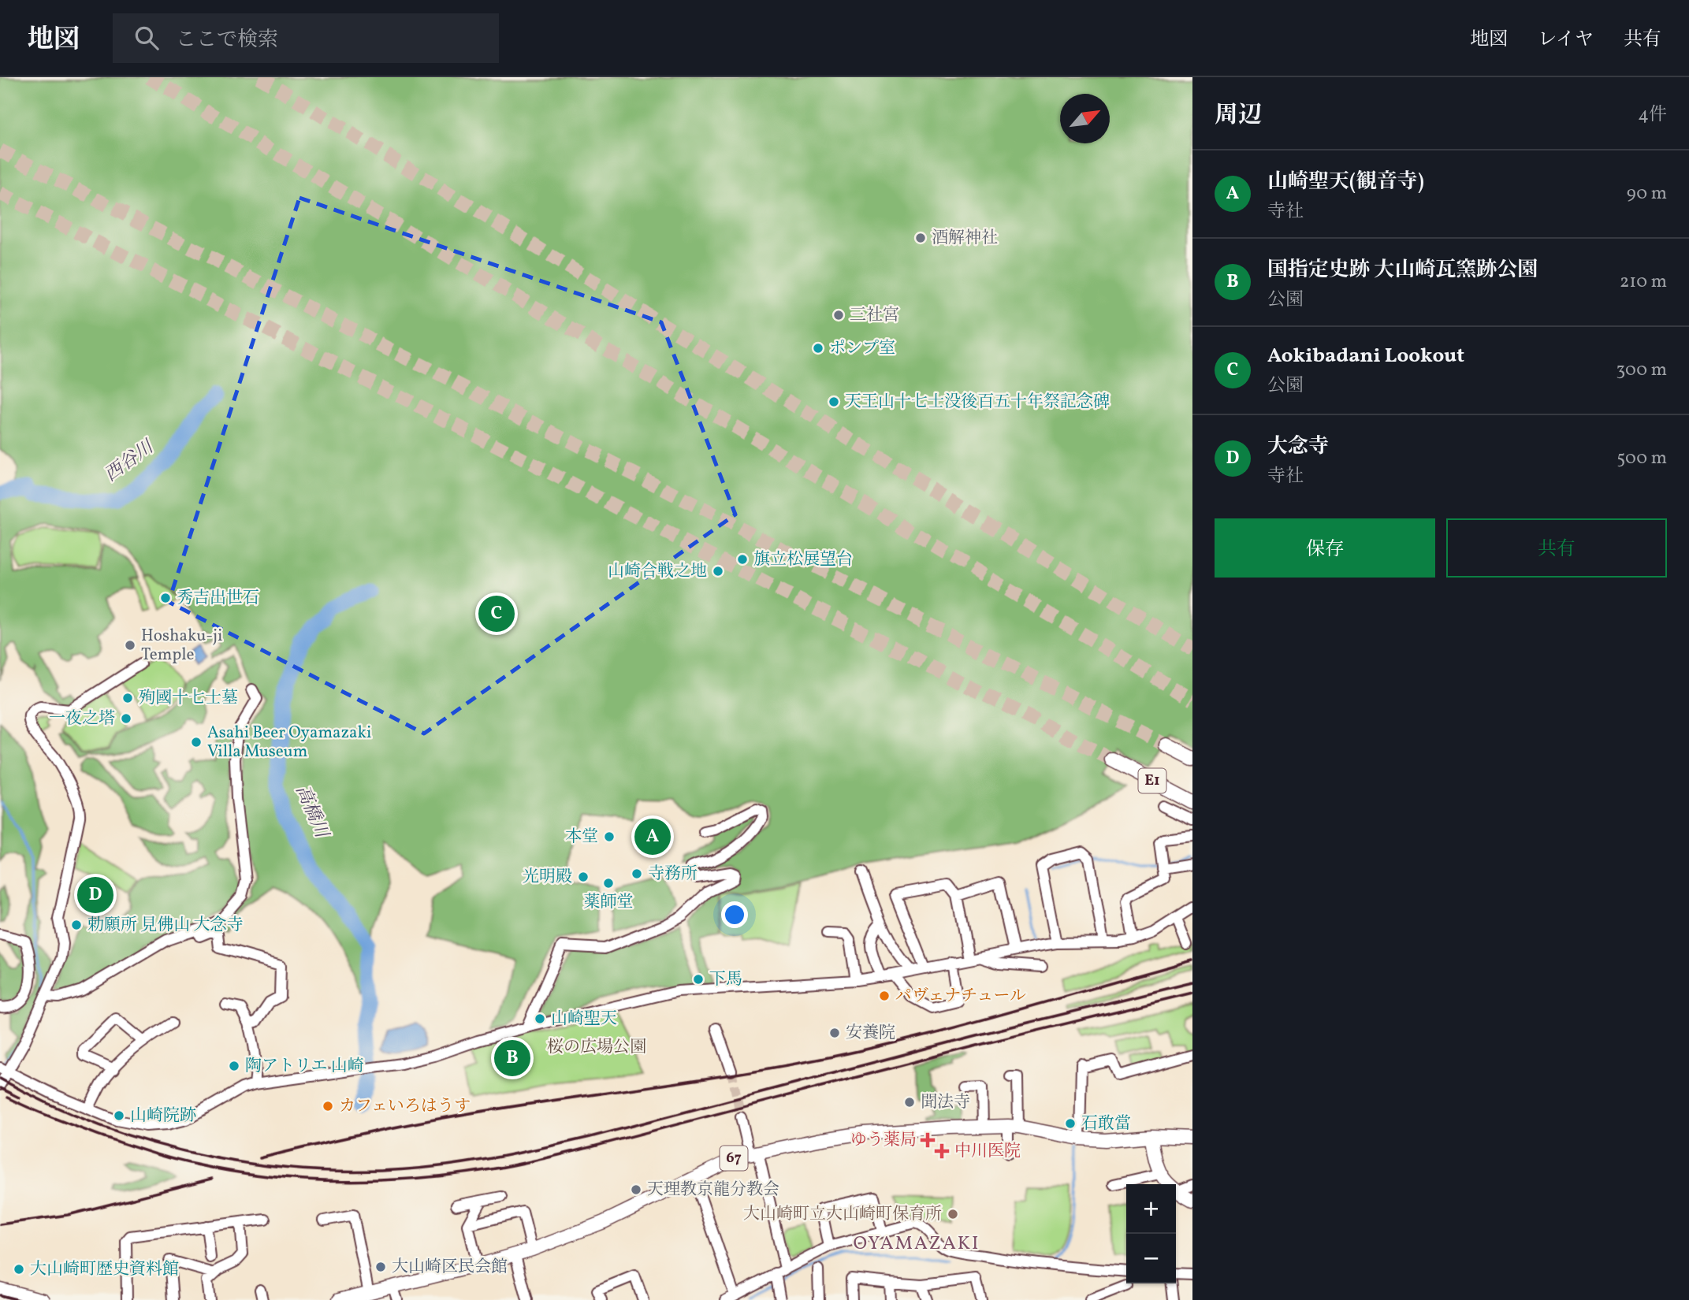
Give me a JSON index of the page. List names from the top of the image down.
{
  "streets": {
    "highway": ["E1"],
    "main road": ["67"]
  },
  "districts": ["OYAMAZAKI"],
  "water": ["西谷川", "高橋川"],
  "parks": ["桜の広場公園"],
  "places": {
    "other": [
      "酒解神社",
      "三社宮",
      "ポンプ室",
      "天王山十七士没後百五十年祭記念碑",
      "旗立松展望台",
      "山崎合戦之地",
      "秀吉出世石",
      "Hoshaku-ji Temple",
      "殉國十七士墓",
      "一夜之塔",
      "Asahi Beer Oyamazaki Villa Museum",
      "本堂",
      "寺務所",
      "光明殿",
      "薬師堂",
      "勅願所 見佛山 大念寺",
      "下馬",
      "パヴェナチュール",
      "山崎聖天",
      "安養院",
      "陶アトリエ 山崎",
      "聞法寺",
      "カフェいろはうす",
      "山崎院跡",
      "石敢當",
      "天理教京龍分教会",
      "大山崎町立大山崎町保育所",
      "大山崎区民会館",
      "大山崎町歴史資料館"
    ],
    "health": ["ゆう薬局", "中川医院"]
  },
  "north": "top right",
  "page": {
    "header": "地図",
    "search": "ここで検索",
    "nav": ["地図", "レイヤ", "共有"],
    "heading": ["周辺", "4件"],
    "list": [
      {
        "mark": "A",
        "name": "山崎聖天(観音寺)",
        "note": "寺社",
        "value": "90 m"
      },
      {
        "mark": "B",
        "name": "国指定史跡 大山崎瓦窯跡公園",
        "note": "公園",
        "value": "210 m"
      },
      {
        "mark": "C",
        "name": "Aokibadani Lookout",
        "note": "公園",
        "value": "300 m"
      },
      {
        "mark": "D",
        "name": "大念寺",
        "note": "寺社",
        "value": "500 m"
      }
    ],
    "buttons": ["保存", "共有"],
    "pins": [
      "C",
      "A",
      "D",
      "B"
    ],
    "map_buttons": ["+", "−"]
  }
}
